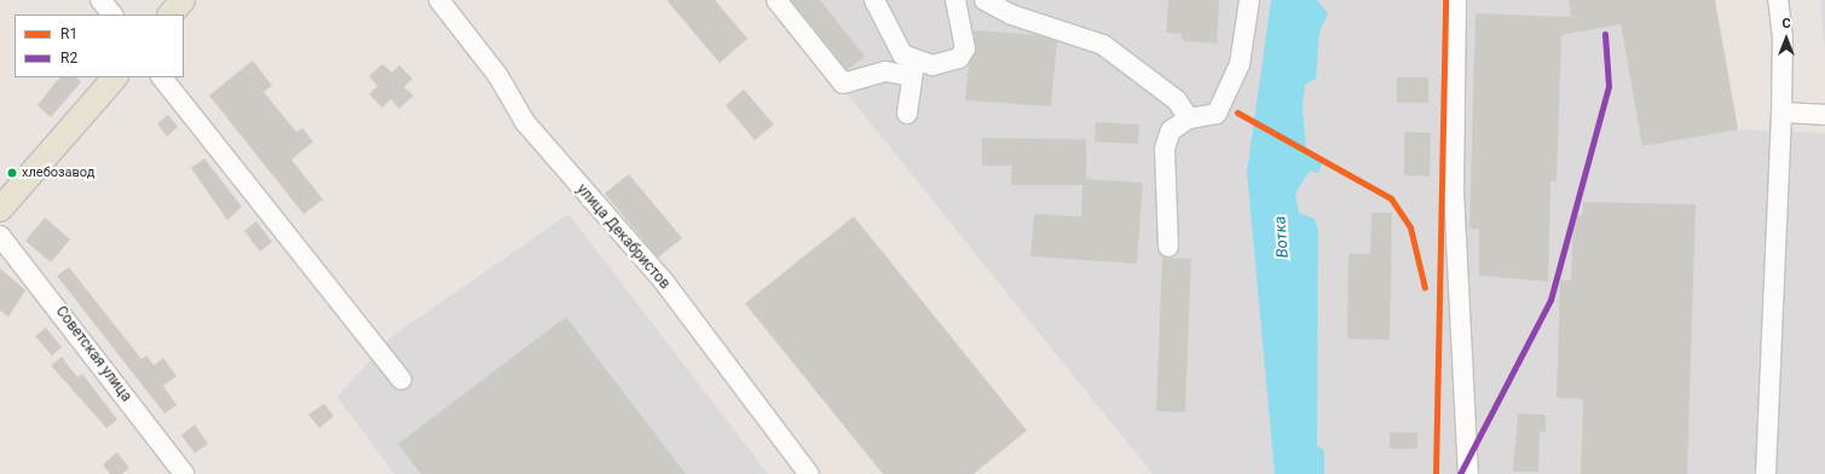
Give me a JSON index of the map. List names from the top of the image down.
{
  "streets": {
    "street": ["улица Декабристов", "Советская улица"]
  },
  "water": ["Вотка"],
  "places": ["хлебозавод"],
  "lines": ["transit line R1", "transit line R2"],
  "legend": ["R1", "R2"],
  "north": "top"
}
